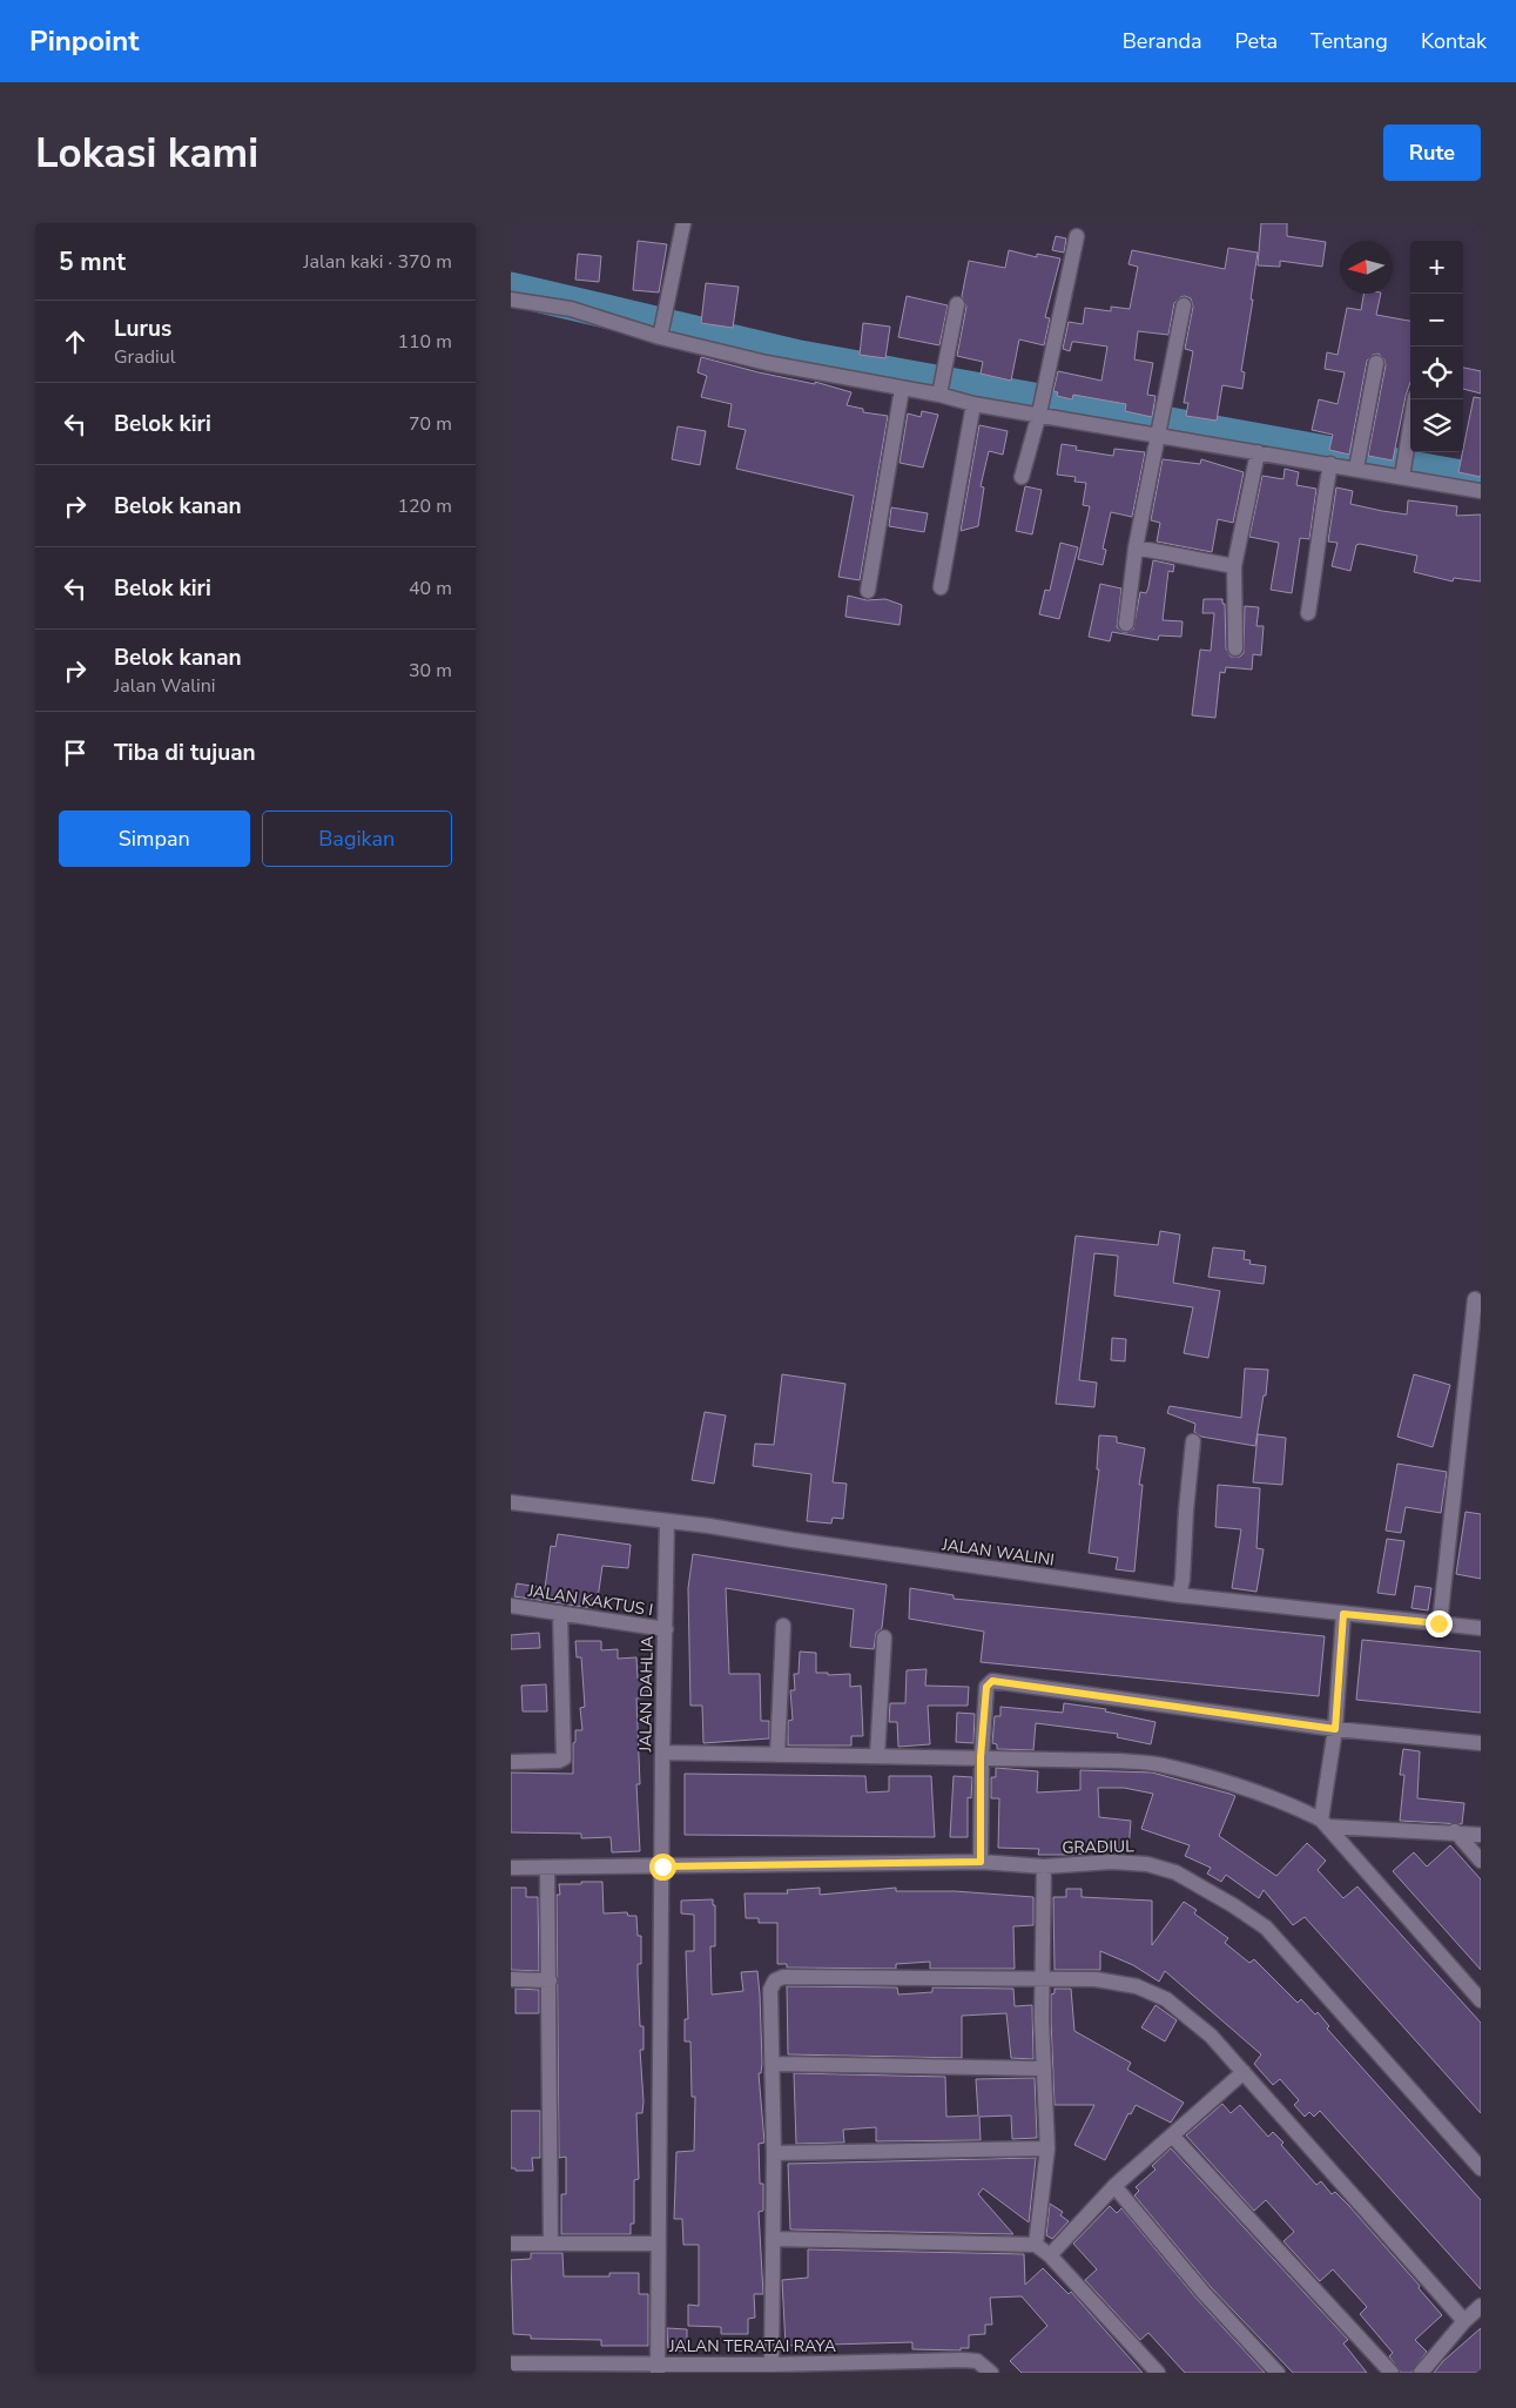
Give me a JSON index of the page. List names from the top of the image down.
{
  "streets": {
    "street": [
      "JALAN WALINI",
      "JALAN KAKTUS I",
      "JALAN DAHLIA",
      "GRADIUL",
      "JALAN TERATAI RAYA"
    ]
  },
  "crossings": [
    ["JALAN WALINI", "JALAN DAHLIA"],
    ["JALAN KAKTUS I", "JALAN DAHLIA"],
    ["JALAN DAHLIA", "GRADIUL"],
    ["JALAN DAHLIA", "JALAN TERATAI RAYA"]
  ],
  "north": "left",
  "page": {
    "header": "Pinpoint",
    "nav": [
      "Beranda",
      "Peta",
      "Tentang",
      "Kontak"
    ],
    "buttons": [
      "Rute",
      ["Simpan", "Bagikan"]
    ],
    "title": "Lokasi kami",
    "heading": ["5 mnt", "Jalan kaki · 370 m"],
    "map_buttons": ["+", "−"],
    "list": [
      ["Lurus", "Gradiul", "110 m"],
      ["Belok kiri", "70 m"],
      ["Belok kanan", "120 m"],
      ["Belok kiri", "40 m"],
      ["Belok kanan", "Jalan Walini", "30 m"],
      "Tiba di tujuan"
    ]
  }
}
